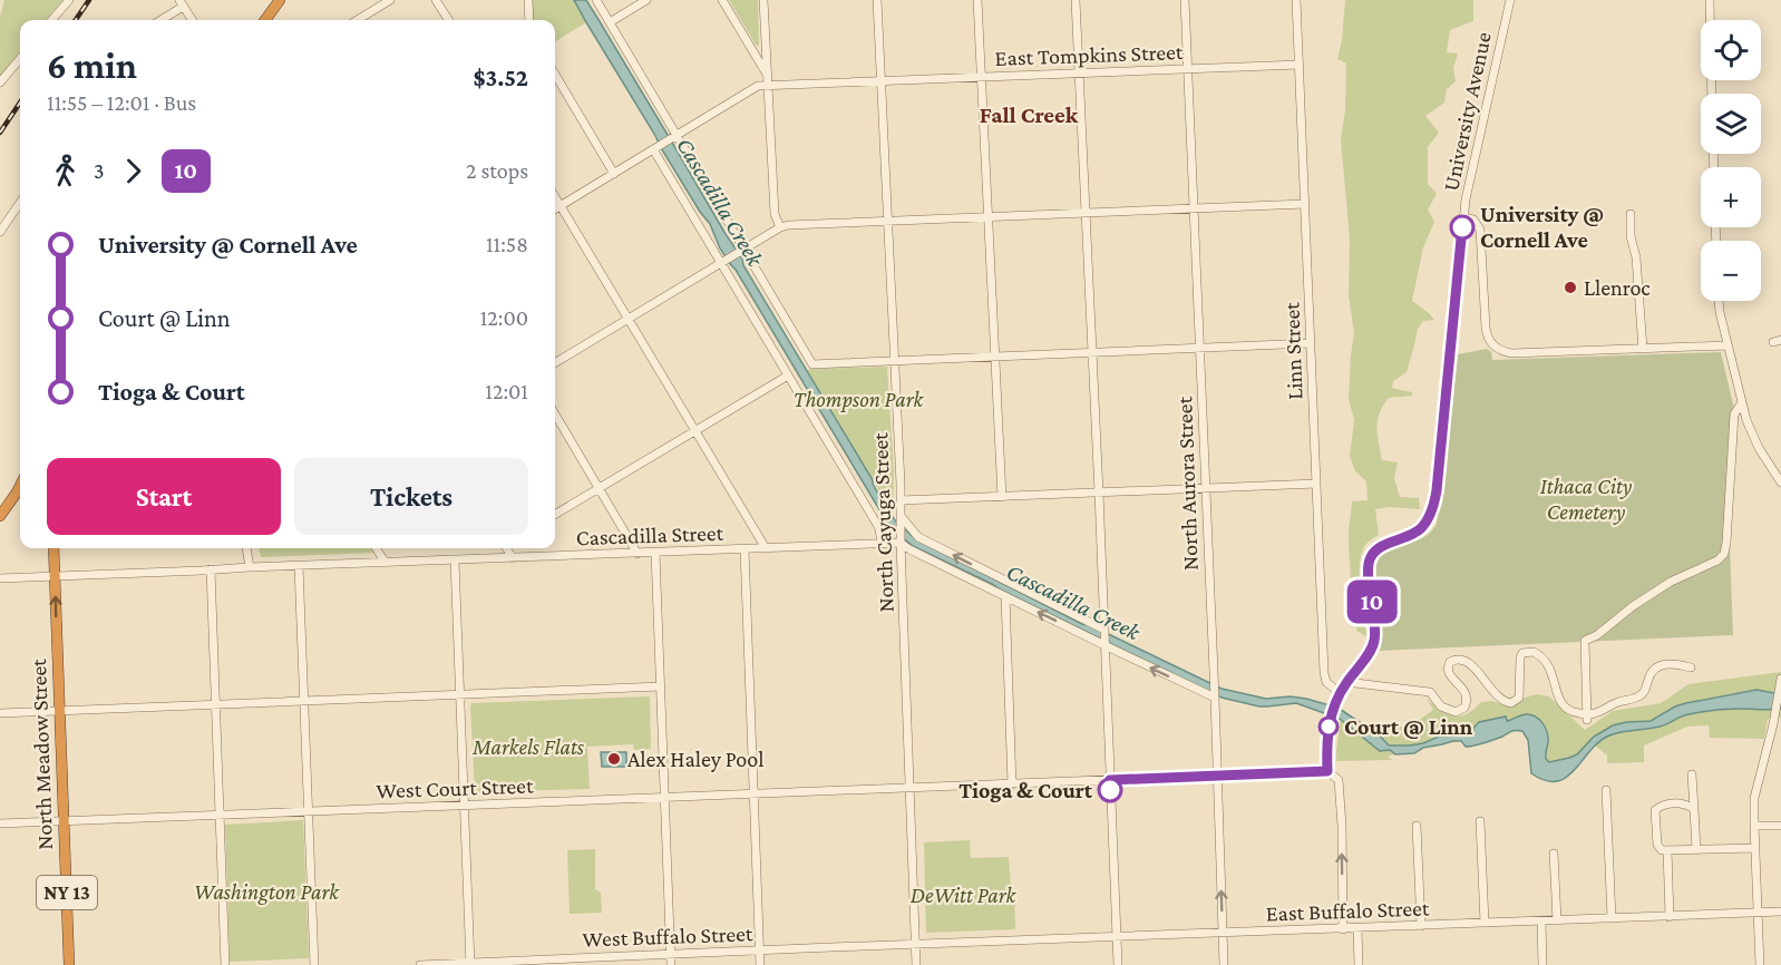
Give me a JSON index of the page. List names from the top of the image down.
{
  "streets": {
    "highway": ["North Meadow Street", "NY 13"],
    "street": [
      "East Tompkins Street",
      "University Avenue",
      "Linn Street",
      "North Aurora Street",
      "North Cayuga Street",
      "Cascadilla Street",
      "West Court Street",
      "East Buffalo Street",
      "West Buffalo Street"
    ]
  },
  "crossings": [
    ["East Tompkins Street", "Linn Street"],
    ["East Tompkins Street", "North Aurora Street"],
    ["East Tompkins Street", "North Cayuga Street"],
    ["University Avenue", "Linn Street"],
    ["University Avenue", "West Court Street"],
    ["North Aurora Street", "West Court Street"],
    ["North Aurora Street", "East Buffalo Street"],
    ["North Cayuga Street", "Cascadilla Street"],
    ["North Cayuga Street", "West Court Street"],
    ["North Cayuga Street", "East Buffalo Street"],
    ["North Cayuga Street", "West Buffalo Street"],
    ["Cascadilla Street", "North Meadow Street"],
    ["North Meadow Street", "West Court Street"],
    ["East Buffalo Street", "West Buffalo Street"]
  ],
  "districts": ["Fall Creek"],
  "water": ["Cascadilla Creek"],
  "parks": [
    "Thompson Park",
    "Ithaca City Cemetery",
    "Markels Flats",
    "Washington Park",
    "DeWitt Park"
  ],
  "places": [
    "University @ Cornell Ave",
    "Llenroc",
    "Court @ Linn",
    "Alex Haley Pool",
    "Tioga & Court"
  ],
  "lines": ["bus line 10"],
  "page": {
    "on_map": "10",
    "map_buttons": ["+", "−"],
    "heading": ["6 min", "11:55 – 12:01 · Bus", "$3.52"],
    "legs": ["3", "10", "2 stops"],
    "list": [
      {
        "name": "University @ Cornell Ave",
        "value": "11:58"
      },
      {
        "name": "Court @ Linn",
        "value": "12:00"
      },
      {
        "name": "Tioga & Court",
        "value": "12:01"
      }
    ],
    "buttons": ["Start", "Tickets"]
  }
}
